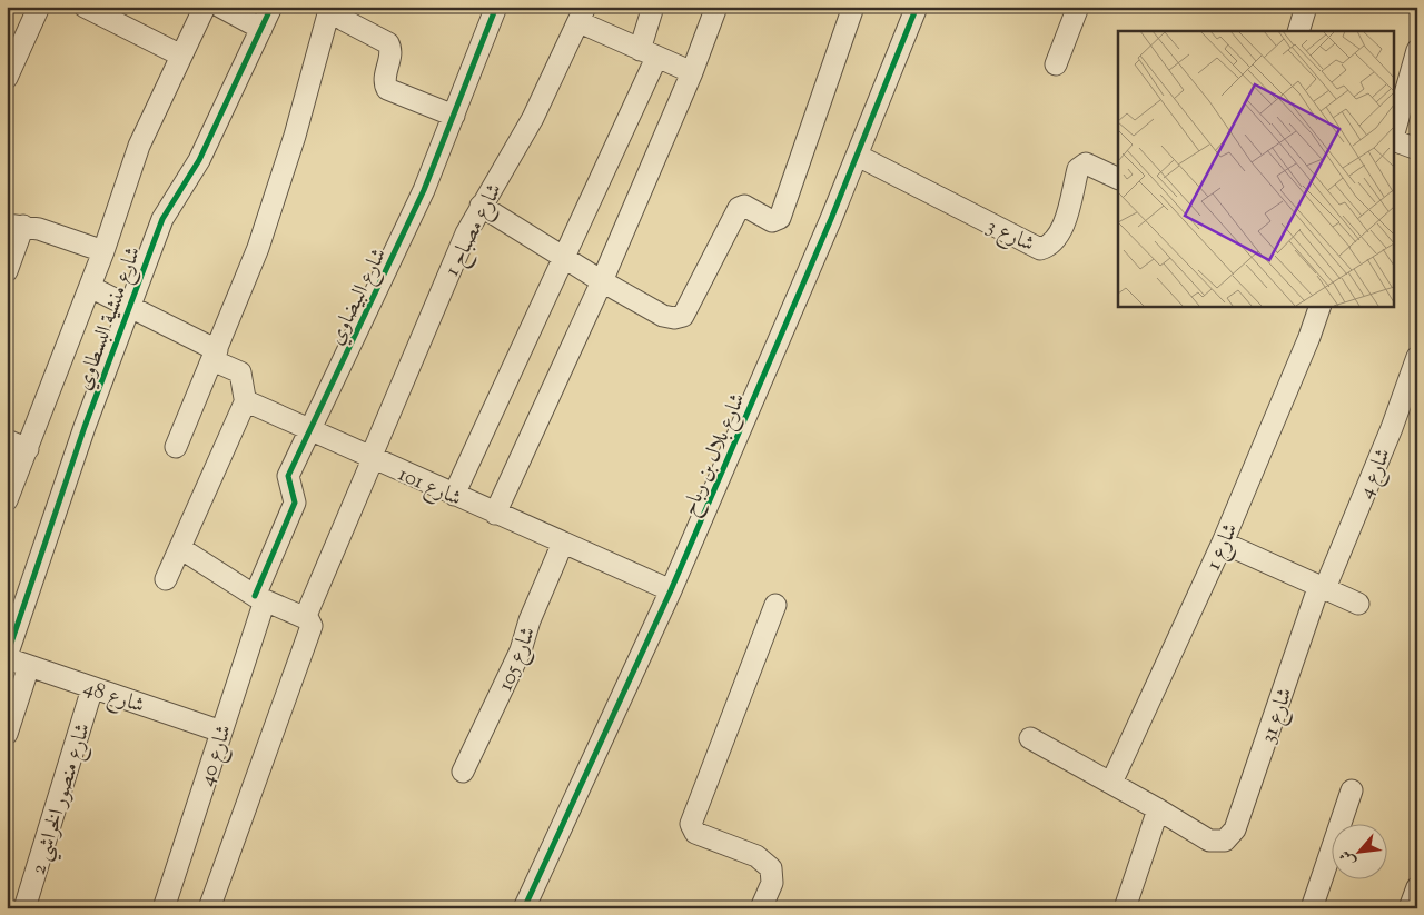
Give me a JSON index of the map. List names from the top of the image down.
{
  "streets": {
    "street": [
      "شارع مصباح 1",
      "شارع 3",
      "شارع البيضاوي",
      "شارع منشية البسطاوي",
      "شارع بلال بن رباح",
      "شارع 4",
      "شارع 101",
      "شارع 1",
      "شارع 105",
      "شارع 48",
      "شارع 31",
      "شارع 40",
      "شارع منصور الخراشي 2"
    ]
  },
  "crossings": [
    ["شارع مصباح 1", "شارع 101"],
    ["شارع 3", "شارع بلال بن رباح"],
    ["شارع البيضاوي", "شارع 101"],
    ["شارع البيضاوي", "شارع 40"],
    ["شارع منشية البسطاوي", "شارع 48"],
    ["شارع بلال بن رباح", "شارع 101"],
    ["شارع 4", "شارع 31"],
    ["شارع 101", "شارع 105"],
    ["شارع 48", "شارع 40"],
    ["شارع 48", "شارع منصور الخراشي 2"]
  ],
  "north": "bottom left"
}
